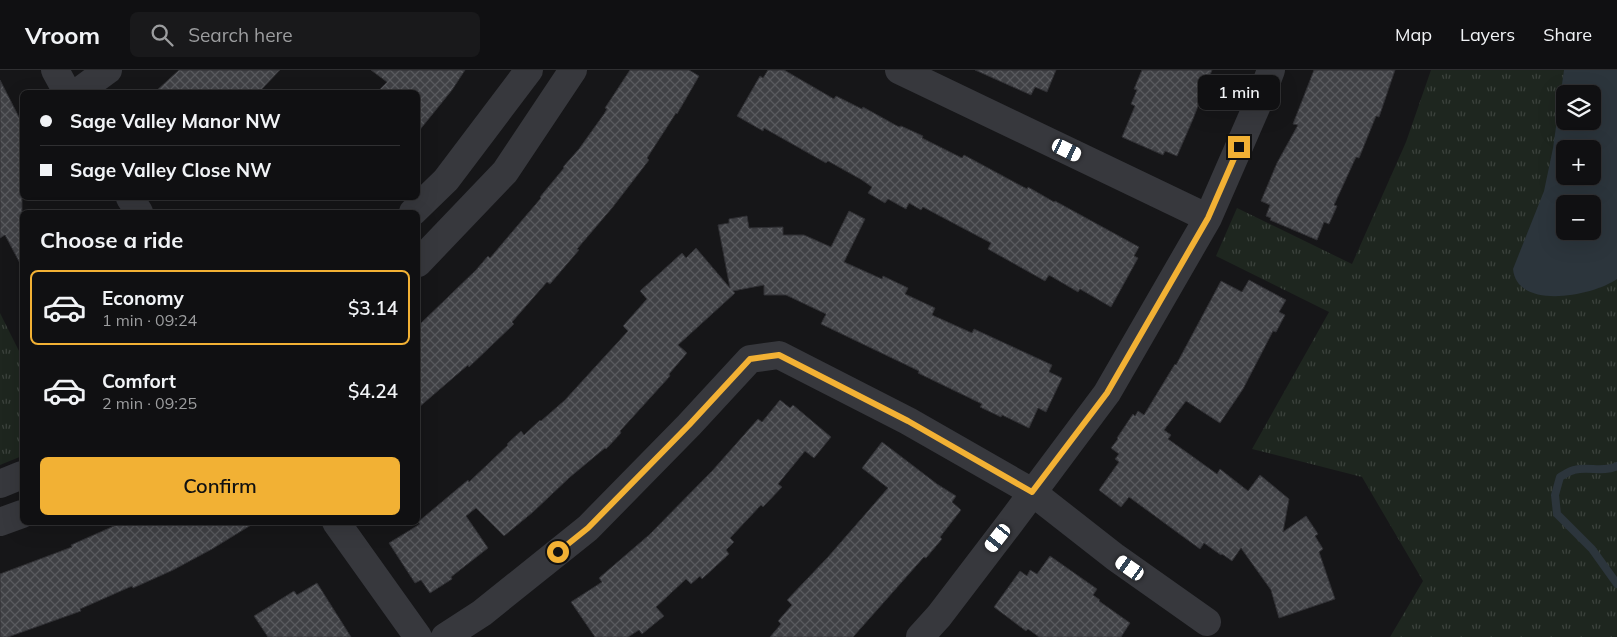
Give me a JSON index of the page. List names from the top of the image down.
{
  "page": {
    "header": "Vroom",
    "search": "Search here",
    "nav": ["Map", "Layers", "Share"],
    "bubble": "1 min",
    "map_buttons": ["+", "−"],
    "banner": ["Sage Valley Manor NW", "Sage Valley Close NW"],
    "heading": "Choose a ride",
    "list": [
      {
        "name": "Economy",
        "note": "1 min · 09:24",
        "value": "$3.14"
      },
      {
        "name": "Comfort",
        "note": "2 min · 09:25",
        "value": "$4.24"
      }
    ],
    "buttons": "Confirm"
  }
}
